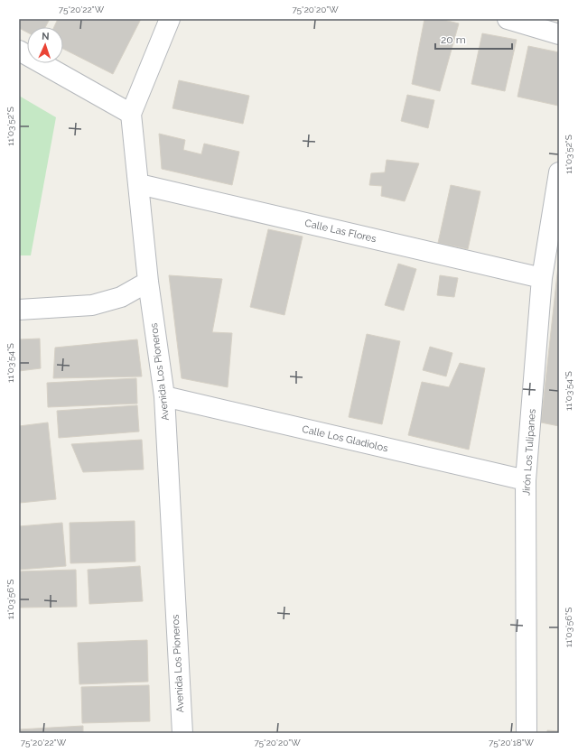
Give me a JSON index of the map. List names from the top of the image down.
{
  "streets": {
    "street": [
      "Calle Las Flores",
      "Avenida Los Pioneros",
      "Calle Los Gladiolos",
      "Jirón Los Tulipanes"
    ]
  },
  "crossings": [
    ["Calle Las Flores", "Avenida Los Pioneros"],
    ["Calle Las Flores", "Jirón Los Tulipanes"],
    ["Avenida Los Pioneros", "Calle Los Gladiolos"],
    ["Calle Los Gladiolos", "Jirón Los Tulipanes"]
  ],
  "scale_bar": "20 m",
  "north": "top",
  "coordinates": [
    "75°20'22\"W",
    "75°20'20\"W",
    "11°03'52\"S",
    "11°03'54\"S",
    "11°03'56\"S",
    "75°20'18\"W"
  ]
}
